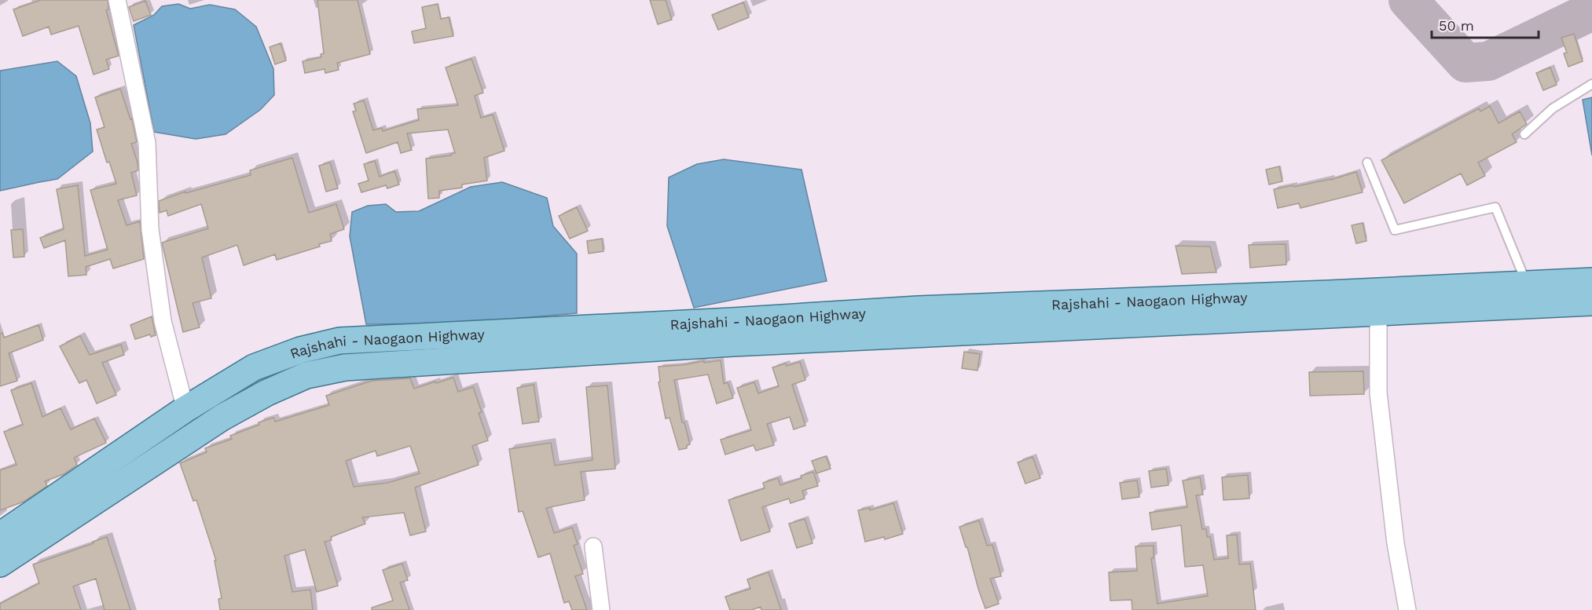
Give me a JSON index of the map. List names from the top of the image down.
{
  "streets": {
    "main road": ["Rajshahi - Naogaon Highway"]
  },
  "scale_bar": "50 m"
}
